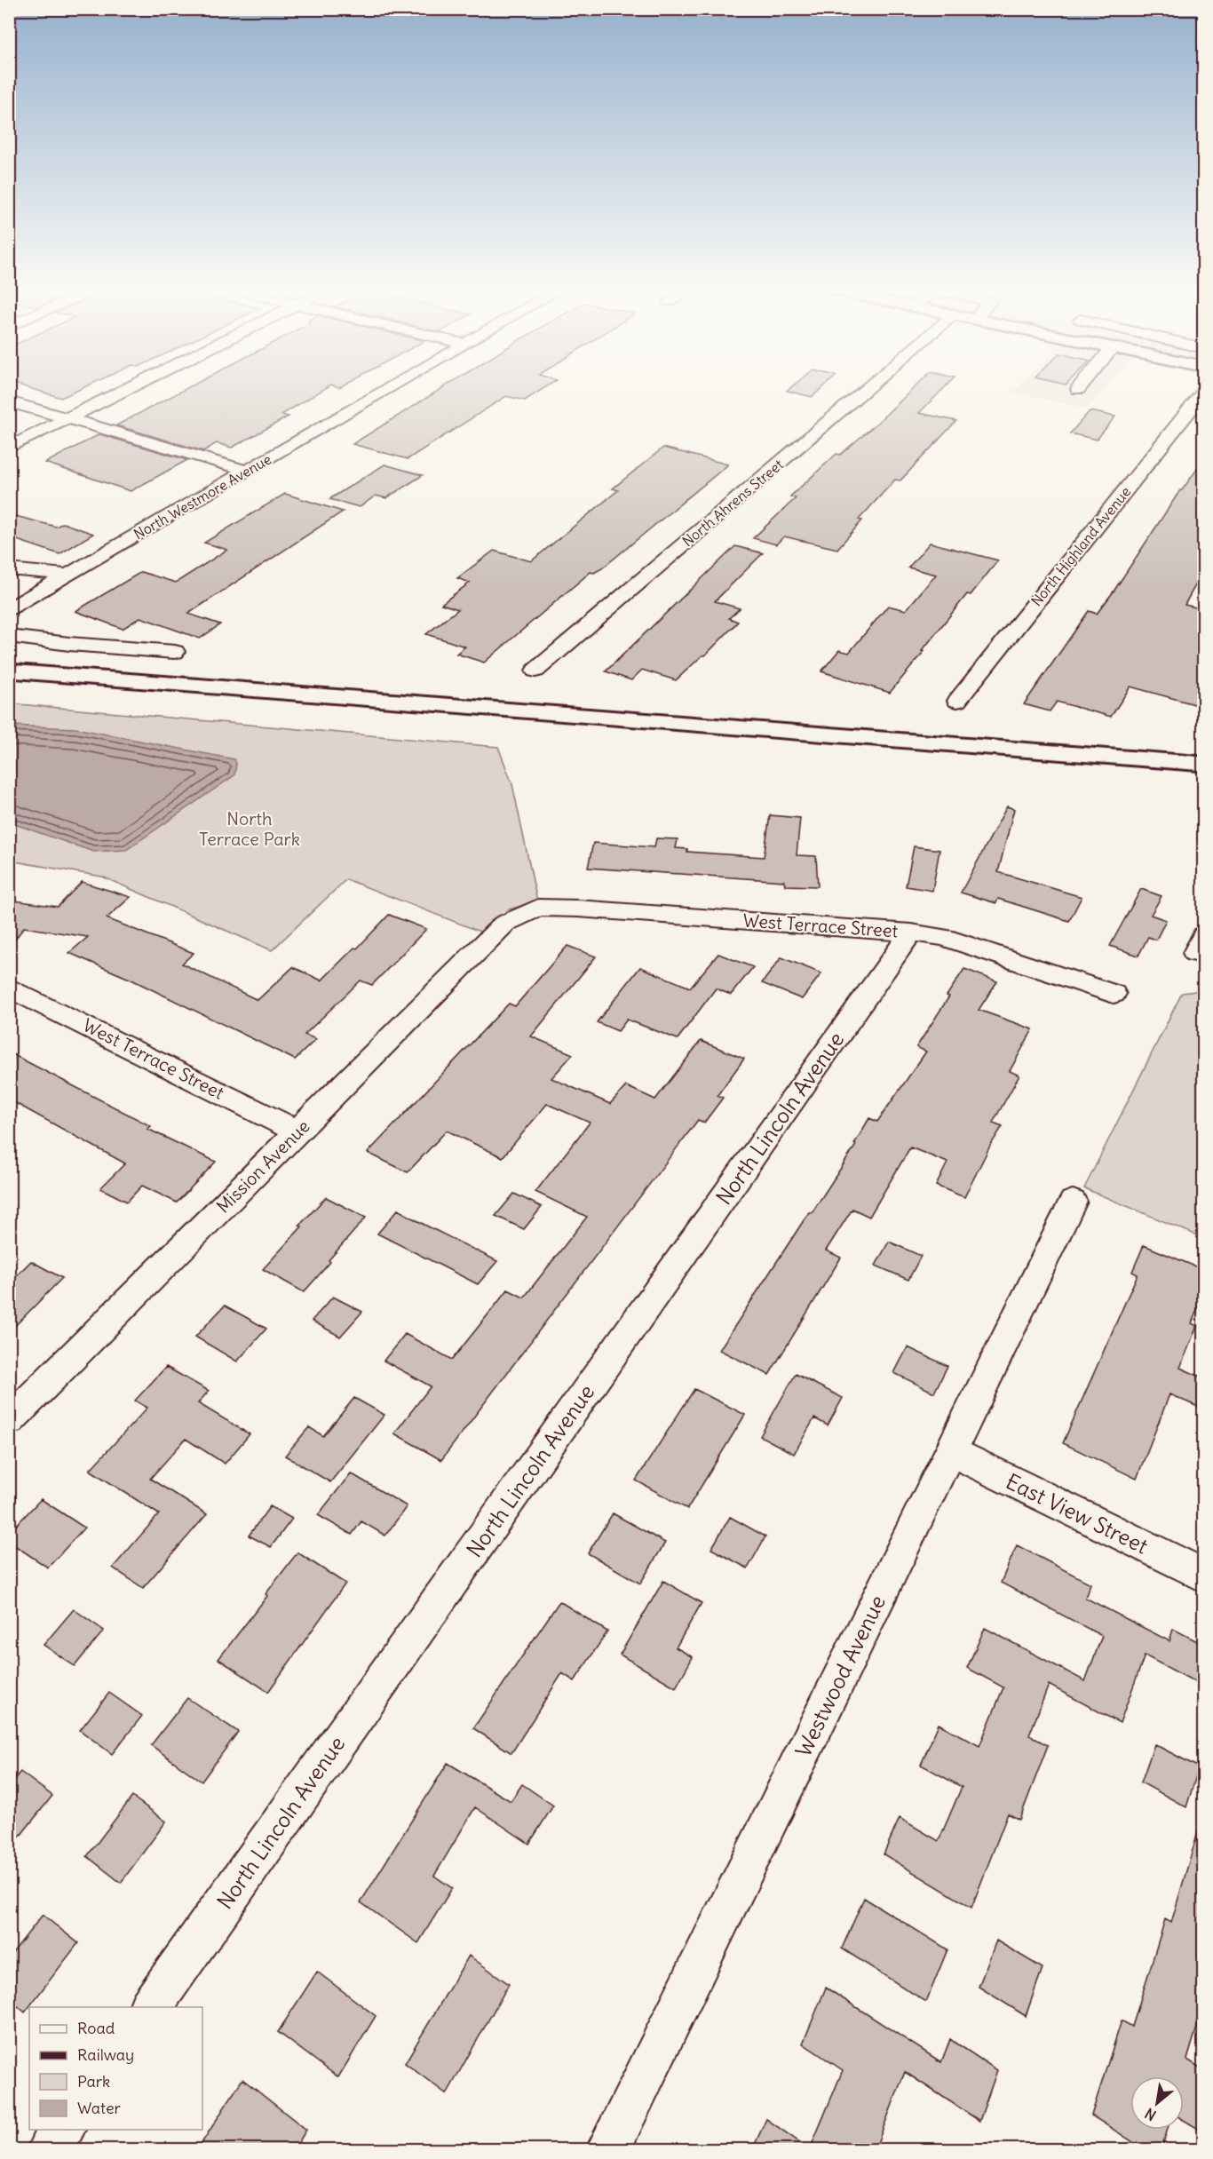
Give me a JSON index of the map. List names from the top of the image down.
{
  "streets": {
    "street": [
      "North Westmore Avenue",
      "North Ahrens Street",
      "North Highland Avenue",
      "West Terrace Street",
      "North Lincoln Avenue",
      "Mission Avenue",
      "East View Street",
      "Westwood Avenue"
    ]
  },
  "crossings": [
    ["West Terrace Street", "North Lincoln Avenue"],
    ["West Terrace Street", "Mission Avenue"],
    ["East View Street", "Westwood Avenue"]
  ],
  "parks": ["North Terrace Park"],
  "legend": [
    "Road",
    "Railway",
    "Park",
    "Water"
  ],
  "north": "bottom left"
}
